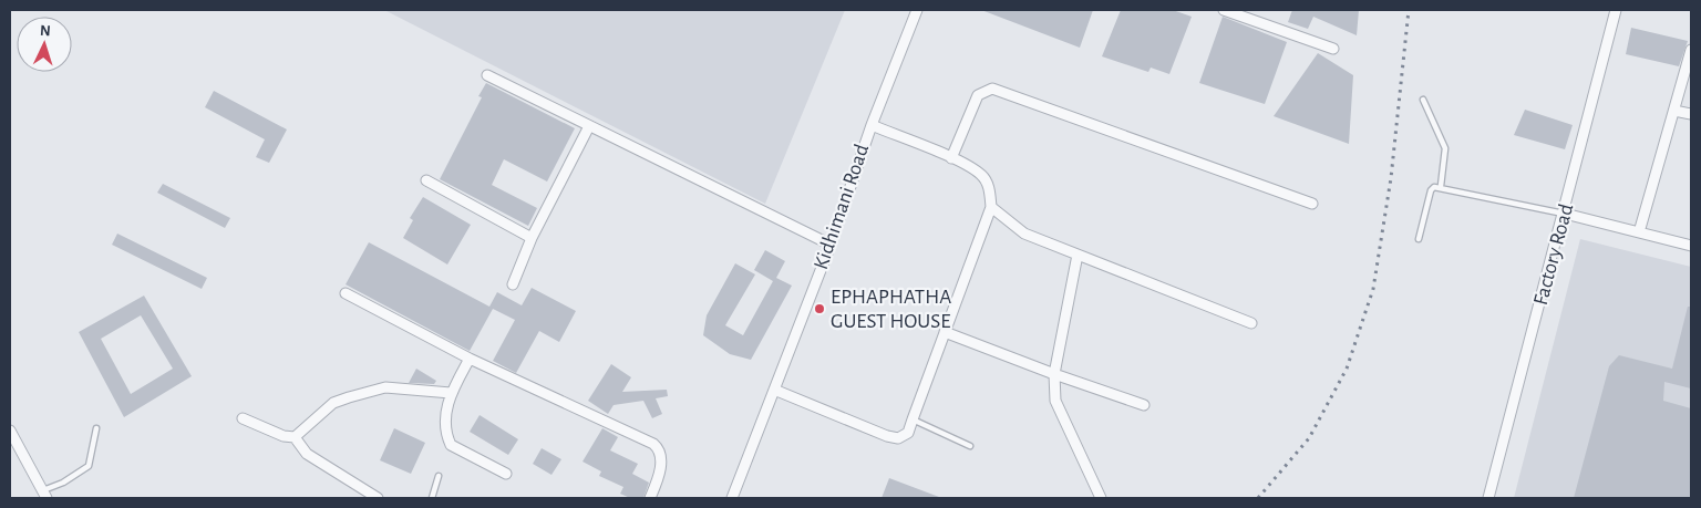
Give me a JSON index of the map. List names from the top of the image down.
{
  "streets": {
    "street": ["Kidhimani Road", "Factory Road"]
  },
  "places": ["EPHAPHATHA GUEST HOUSE"],
  "north": "top"
}
